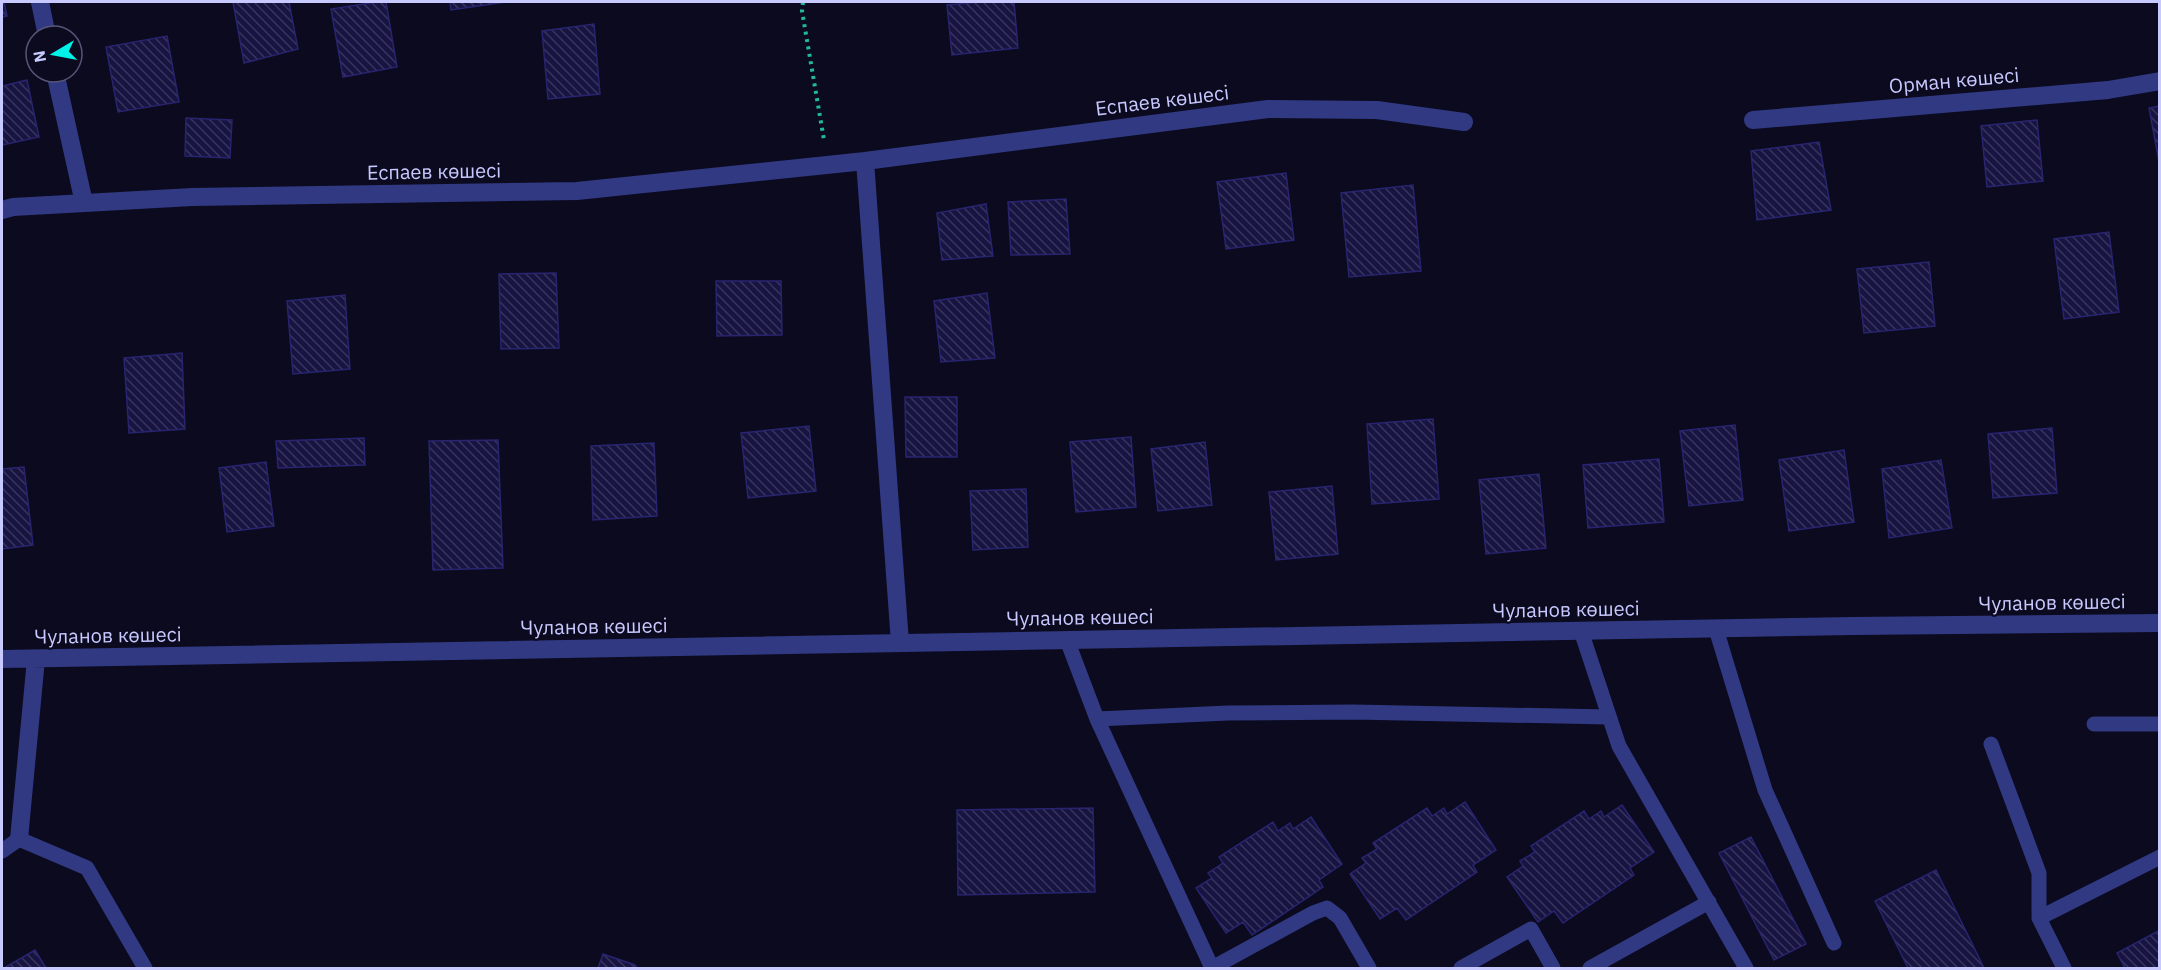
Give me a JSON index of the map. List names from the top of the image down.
{
  "streets": {
    "street": ["Орман көшесі", "Еспаев көшесі", "Чуланов көшесі"]
  },
  "north": "left"
}
